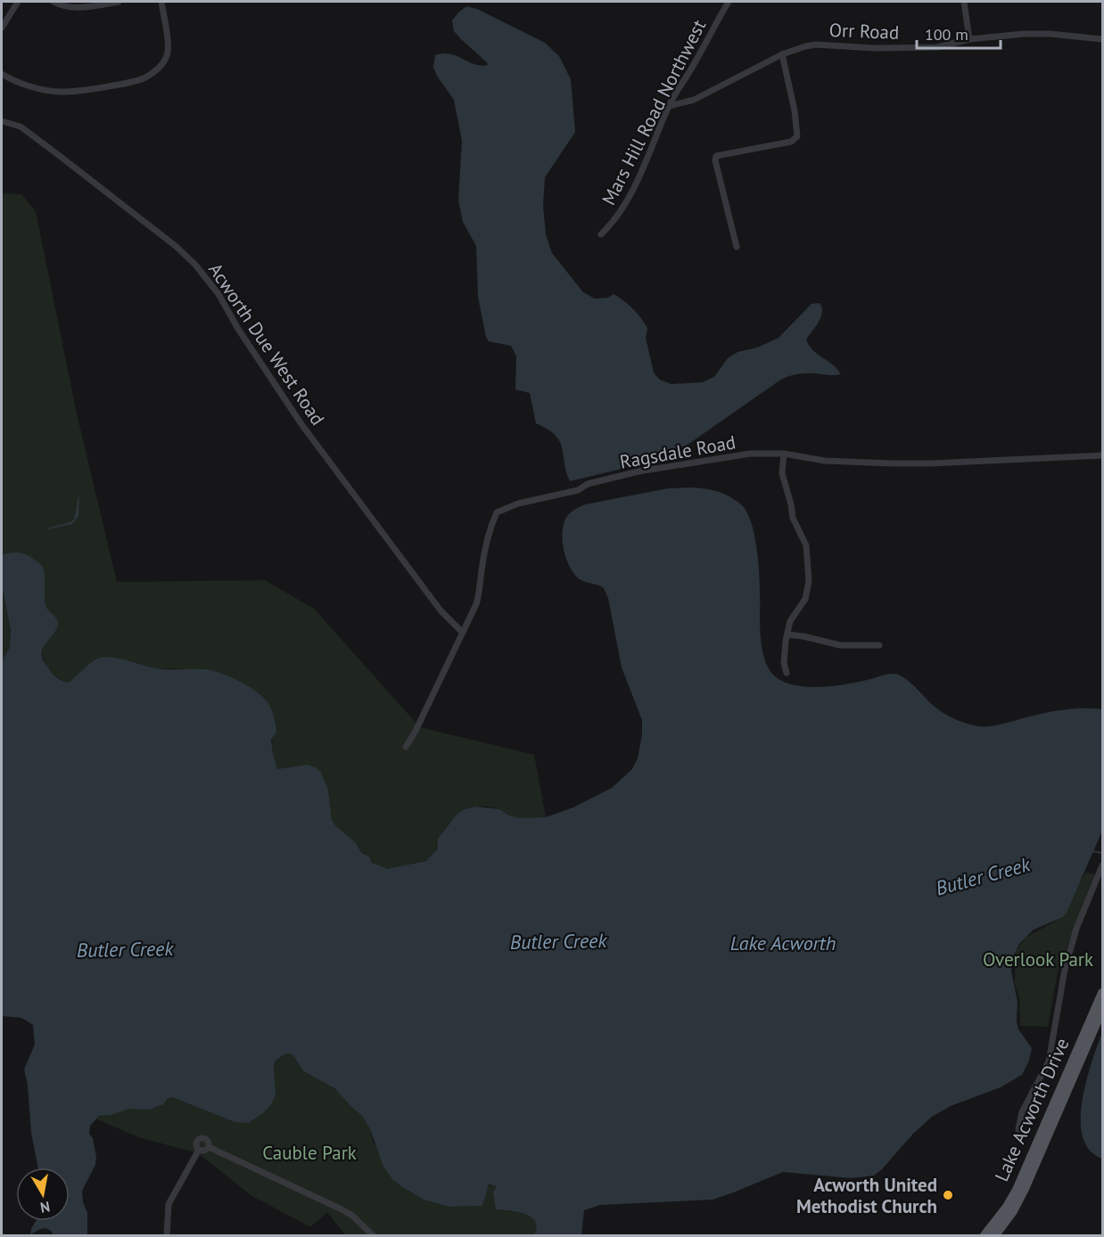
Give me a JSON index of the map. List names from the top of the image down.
{
  "streets": {
    "main road": ["Lake Acworth Drive"],
    "street": [
      "Orr Road",
      "Mars Hill Road Northwest",
      "Acworth Due West Road",
      "Ragsdale Road"
    ]
  },
  "crossings": [
    ["Orr Road", "Mars Hill Road Northwest"],
    ["Acworth Due West Road", "Ragsdale Road"]
  ],
  "water": ["Butler Creek", "Lake Acworth"],
  "parks": ["Overlook Park", "Cauble Park"],
  "places": ["Acworth United Methodist Church"],
  "scale_bar": "100 m",
  "north": "bottom"
}
